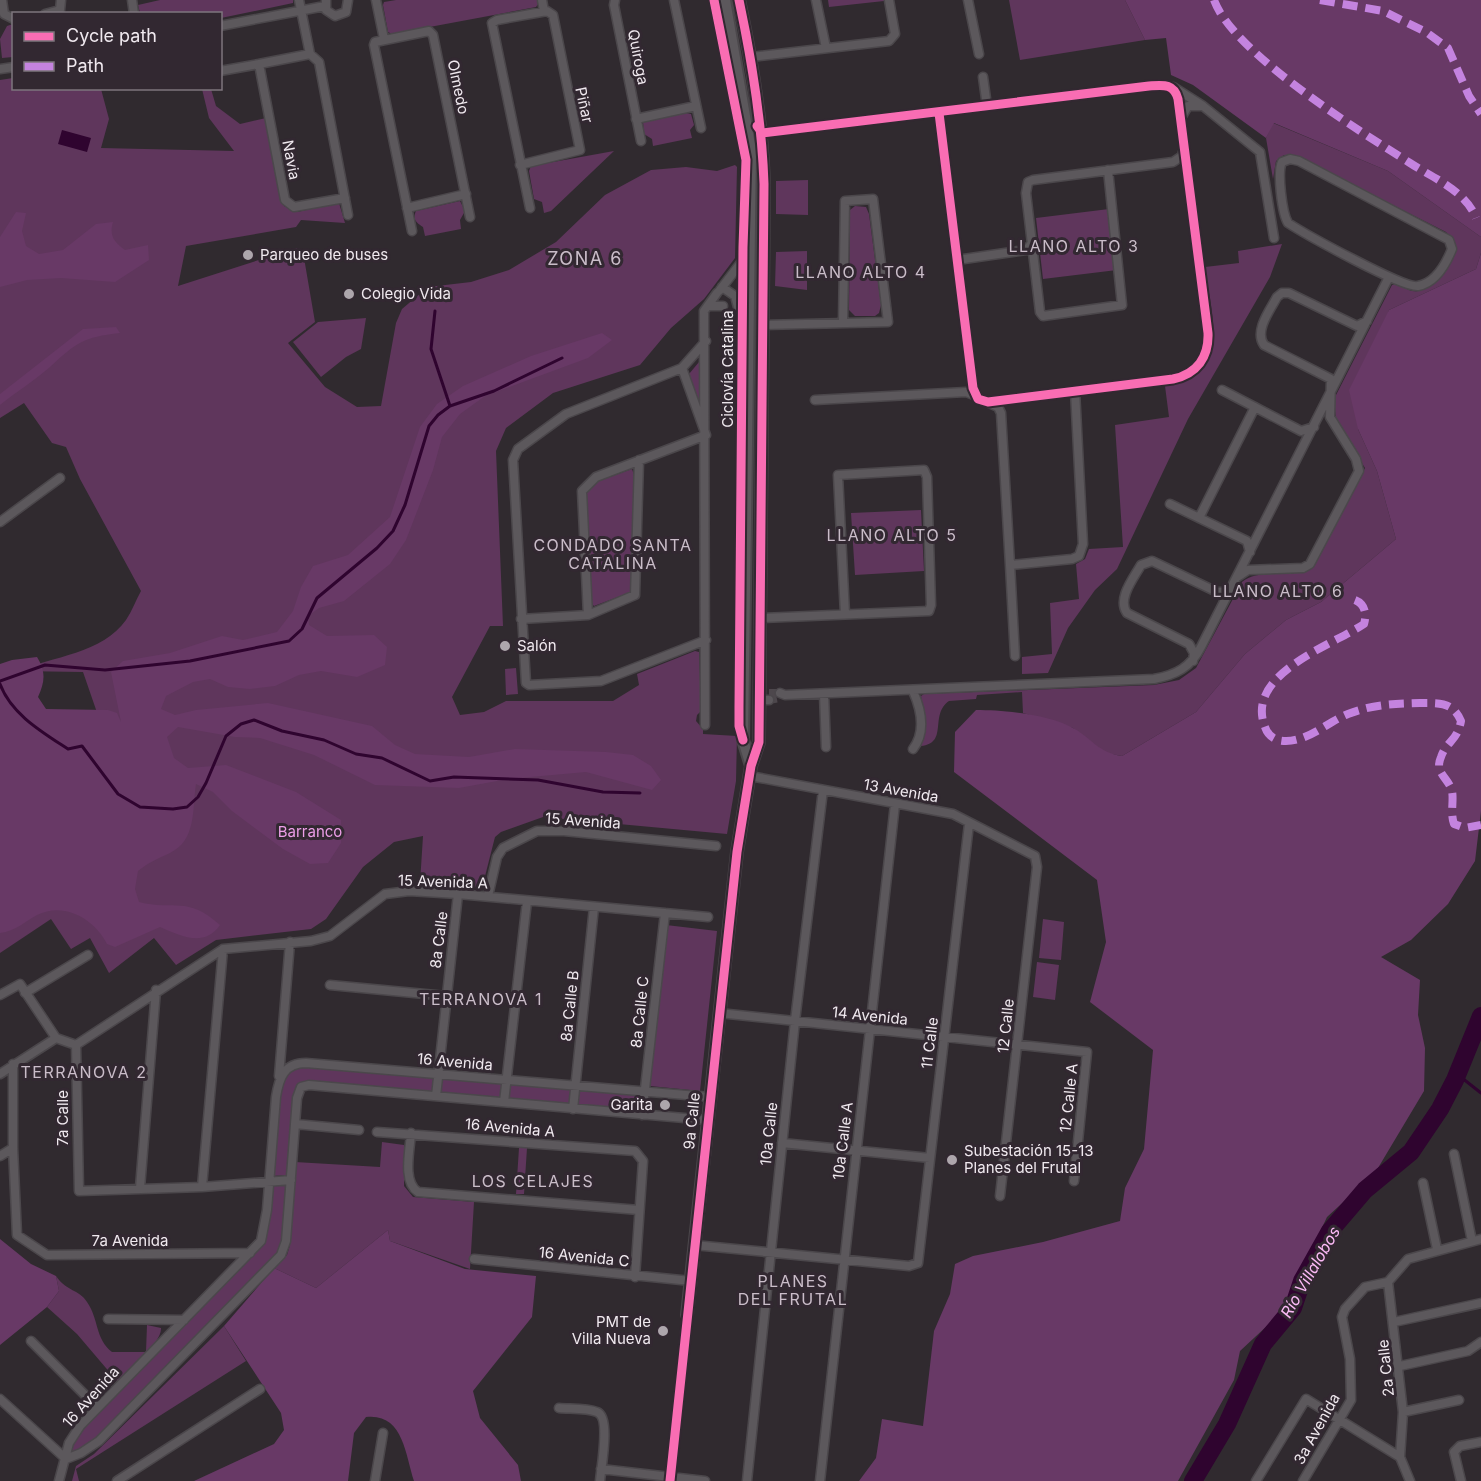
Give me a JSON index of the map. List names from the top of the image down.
{
  "streets": {
    "street": [
      "Quiroga",
      "Olmedo",
      "Piñar",
      "Navia",
      "13 Avenida",
      "15 Avenida",
      "15 Avenida A",
      "8a Calle",
      "8a Calle B",
      "8a Calle C",
      "14 Avenida",
      "12 Calle",
      "11 Calle",
      "16 Avenida",
      "12 Calle A",
      "7a Calle",
      "9a Calle",
      "16 Avenida A",
      "10a Calle",
      "10a Calle A",
      "7a Avenida",
      "16 Avenida C",
      "2a Calle",
      "3a Avenida"
    ],
    "cycle path": ["Ciclovía Catalina"]
  },
  "crossings": [
    ["13 Avenida", "12 Calle"],
    ["13 Avenida", "11 Calle"],
    ["13 Avenida", "9a Calle"],
    ["13 Avenida", "10a Calle"],
    ["13 Avenida", "10a Calle A"],
    ["15 Avenida", "15 Avenida A"],
    ["15 Avenida A", "8a Calle"],
    ["15 Avenida A", "8a Calle B"],
    ["15 Avenida A", "8a Calle C"],
    ["15 Avenida A", "7a Calle"],
    ["8a Calle", "16 Avenida"],
    ["8a Calle B", "16 Avenida"],
    ["8a Calle C", "16 Avenida"],
    ["14 Avenida", "12 Calle"],
    ["14 Avenida", "11 Calle"],
    ["14 Avenida", "12 Calle A"],
    ["14 Avenida", "9a Calle"],
    ["14 Avenida", "10a Calle"],
    ["14 Avenida", "10a Calle A"],
    ["11 Calle", "10a Calle A"],
    ["16 Avenida", "9a Calle"],
    ["16 Avenida", "7a Avenida"],
    ["9a Calle", "16 Avenida C"],
    ["2a Calle", "3a Avenida"]
  ],
  "districts": [
    "LLANO ALTO 3",
    "ZONA 6",
    "LLANO ALTO 4",
    "LLANO ALTO 5",
    "CONDADO SANTA CATALINA",
    "LLANO ALTO 6",
    "TERRANOVA 1",
    "TERRANOVA 2",
    "LOS CELAJES",
    "PLANES DEL FRUTAL"
  ],
  "water": ["Río Villalobos"],
  "parks": ["Barranco"],
  "places": [
    "Parqueo de buses",
    "Colegio Vida",
    "Salón",
    "Garita",
    "Subestación 15-13 Planes del Frutal",
    "PMT de Villa Nueva"
  ],
  "legend": ["Cycle path", "Path"]
}
